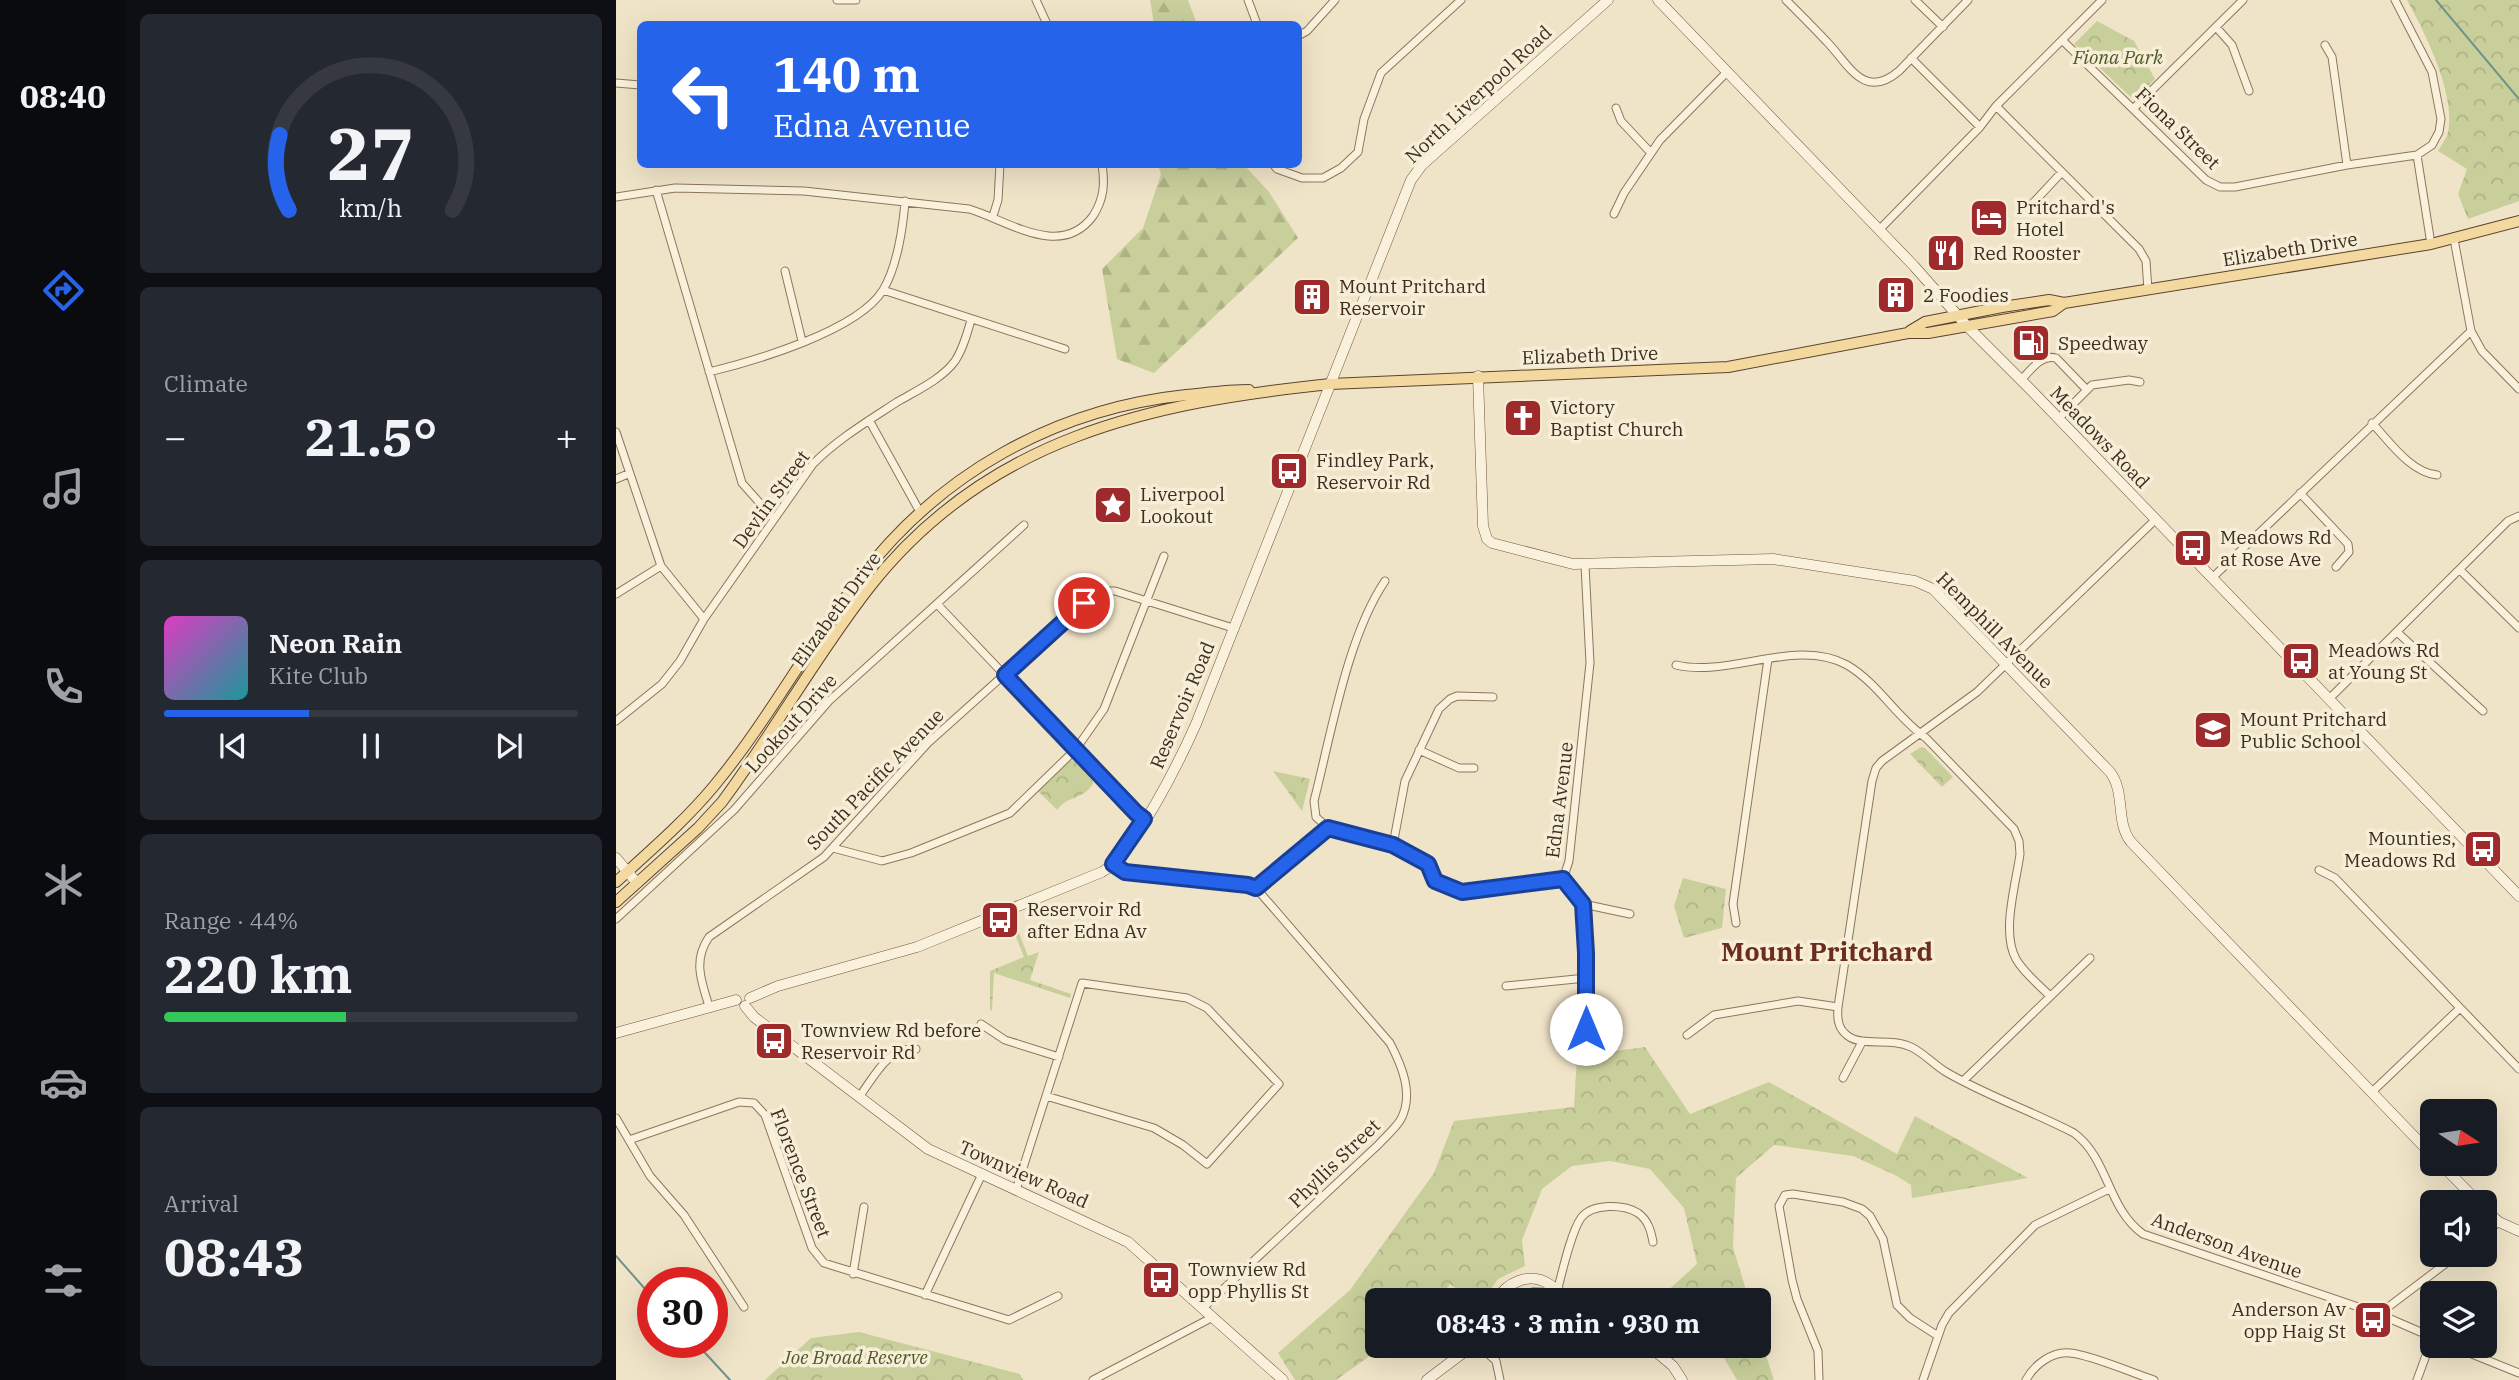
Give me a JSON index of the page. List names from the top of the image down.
{
  "streets": {
    "main road": ["Elizabeth Drive"],
    "street": [
      "North Liverpool Road",
      "Fiona Street",
      "Meadows Road",
      "Devlin Street",
      "Hemphill Avenue",
      "Reservoir Road",
      "Lookout Drive",
      "South Pacific Avenue",
      "Edna Avenue",
      "Phyllis Street",
      "Florence Street",
      "Townview Road",
      "Anderson Avenue"
    ]
  },
  "crossings": [
    ["North Liverpool Road", "Elizabeth Drive"],
    ["North Liverpool Road", "Reservoir Road"],
    ["Elizabeth Drive", "Meadows Road"],
    ["Elizabeth Drive", "Hemphill Avenue"],
    ["Elizabeth Drive", "Reservoir Road"],
    ["Hemphill Avenue", "Edna Avenue"],
    ["Reservoir Road", "South Pacific Avenue"],
    ["Reservoir Road", "Townview Road"],
    ["Phyllis Street", "Townview Road"]
  ],
  "districts": ["Mount Pritchard"],
  "parks": ["Fiona Park", "Joe Broad Reserve"],
  "places": {
    "hotel": ["Pritchard's Hotel"],
    "restaurant": ["Red Rooster"],
    "building": ["2 Foodies", "Mount Pritchard Reservoir"],
    "fuel station": ["Speedway"],
    "church": ["Victory Baptist Church"],
    "bus stop": [
      "Findley Park, Reservoir Rd",
      "Meadows Rd at Rose Ave",
      "Meadows Rd at Young St",
      "Mounties, Meadows Rd",
      "Reservoir Rd after Edna Av",
      "Townview Rd before Reservoir Rd",
      "Townview Rd opp Phyllis St",
      "Anderson Av opp Haig St"
    ],
    "place": ["Liverpool Lookout"],
    "school or university": ["Mount Pritchard Public School"]
  },
  "north": "right",
  "page": {
    "tabs": "08:40",
    "turn": ["140 m", "Edna Avenue"],
    "tile": [
      "Climate",
      ["Range · 44%", "220 km"],
      ["Arrival", "08:43"]
    ],
    "heat": ["−", "21.5°", "+"],
    "song": ["Neon Rain", "Kite Club"],
    "limit": "30",
    "trip": "08:43 · 3 min · 930 m",
    "gauge": ["27", "km/h"]
  }
}
